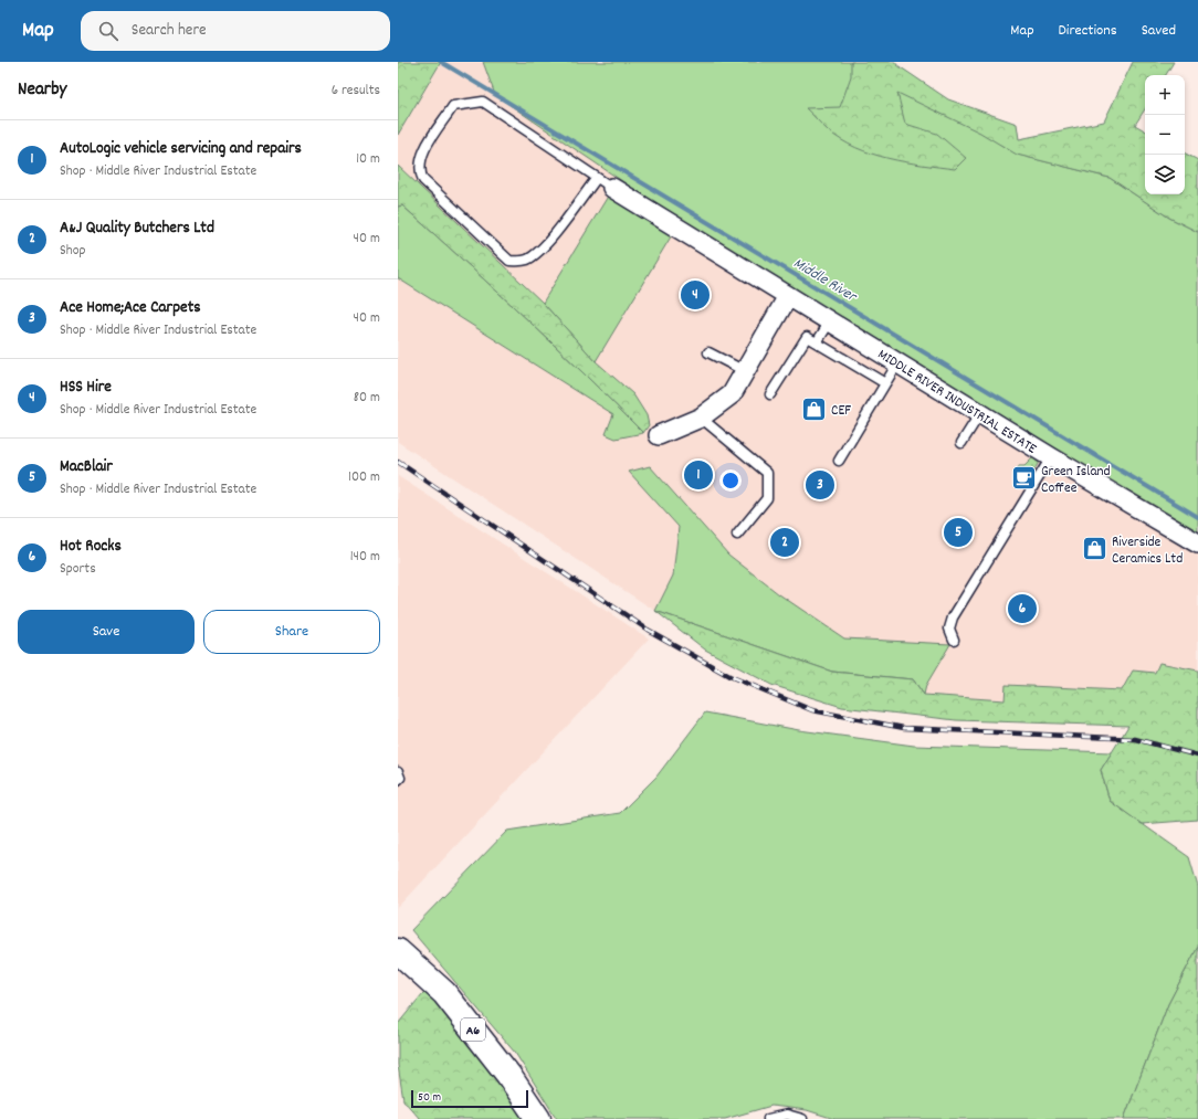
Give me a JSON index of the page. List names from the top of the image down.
{
  "streets": {
    "highway": ["A6"],
    "street": ["MIDDLE RIVER INDUSTRIAL ESTATE"]
  },
  "water": ["Middle River"],
  "places": {
    "shop": ["CEF", "Riverside Ceramics Ltd"],
    "cafe": ["Green Island Coffee"]
  },
  "scale_bar": "50 m",
  "page": {
    "header": "Map",
    "search": "Search here",
    "nav": ["Map", "Directions", "Saved"],
    "heading": ["Nearby", "6 results"],
    "map_buttons": ["+", "−"],
    "list": [
      {
        "mark": "1",
        "name": "AutoLogic vehicle servicing and repairs",
        "note": "Shop · Middle River Industrial Estate",
        "value": "10 m"
      },
      {
        "mark": "2",
        "name": "A&J Quality Butchers Ltd",
        "note": "Shop",
        "value": "40 m"
      },
      {
        "mark": "3",
        "name": "Ace Home;Ace Carpets",
        "note": "Shop · Middle River Industrial Estate",
        "value": "40 m"
      },
      {
        "mark": "4",
        "name": "HSS Hire",
        "note": "Shop · Middle River Industrial Estate",
        "value": "80 m"
      },
      {
        "mark": "5",
        "name": "MacBlair",
        "note": "Shop · Middle River Industrial Estate",
        "value": "100 m"
      },
      {
        "mark": "6",
        "name": "Hot Rocks",
        "note": "Sports",
        "value": "140 m"
      }
    ],
    "pins": [
      "4",
      "1",
      "3",
      "5",
      "2",
      "6"
    ],
    "buttons": ["Save", "Share"],
    "scale": "50 m"
  }
}
